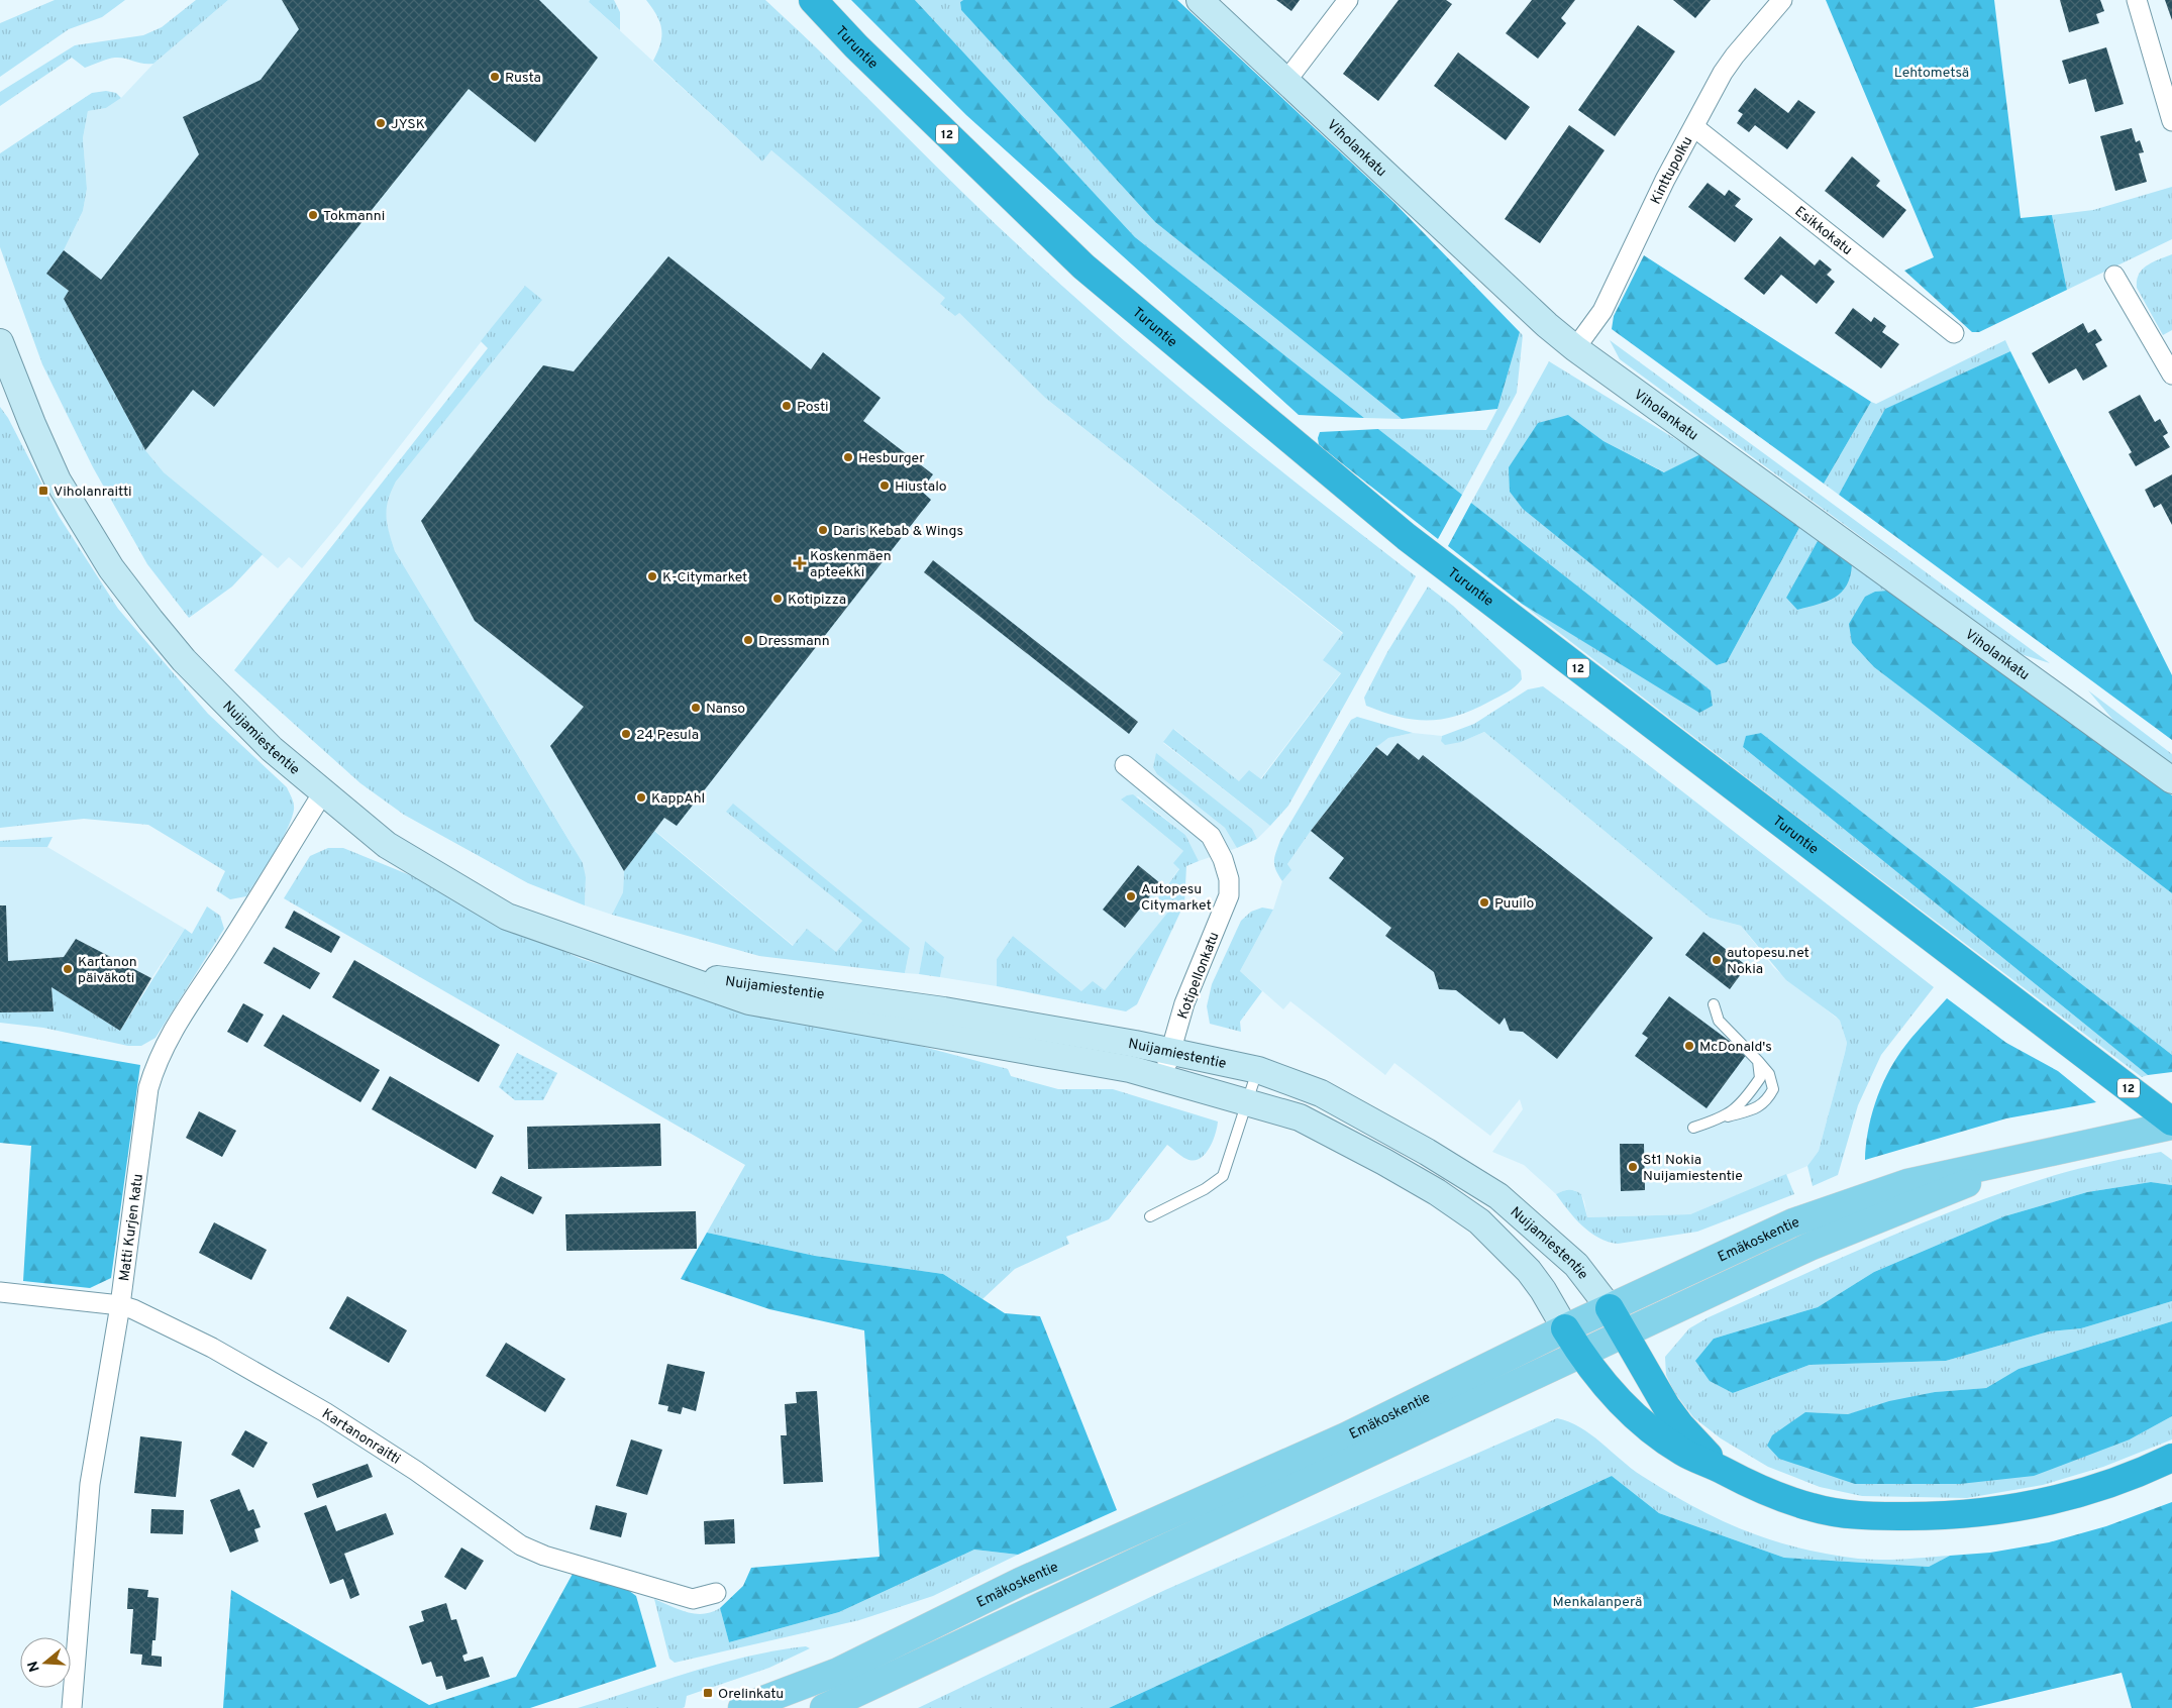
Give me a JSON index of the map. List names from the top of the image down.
{
  "streets": {
    "highway": ["Turuntie", "12"],
    "main road": ["Viholankatu", "Nuijamiestentie", "Emäkoskentie"],
    "street": [
      "Kinttupolku",
      "Esikkokatu",
      "Kotipellonkatu",
      "Matti Kurjen katu",
      "Kartanonraitti"
    ]
  },
  "crossings": [
    ["Viholankatu", "Kinttupolku"],
    ["Kinttupolku", "Esikkokatu"],
    ["Nuijamiestentie", "Kotipellonkatu"],
    ["Nuijamiestentie", "Matti Kurjen katu"],
    ["Nuijamiestentie", "Emäkoskentie"],
    ["Matti Kurjen katu", "Kartanonraitti"]
  ],
  "parks": ["Lehtometsä", "Menkalanperä"],
  "places": {
    "other": [
      "Rusta",
      "JYSK",
      "Tokmanni",
      "Posti",
      "Hesburger",
      "Hiustalo",
      "Daris Kebab & Wings",
      "K-Citymarket",
      "Kotipizza",
      "Dressmann",
      "Nanso",
      "24 Pesula",
      "KappAhl",
      "Autopesu Citymarket",
      "Puuilo",
      "autopesu.net Nokia",
      "Kartanon päiväkoti",
      "McDonald's",
      "St1 Nokia Nuijamiestentie"
    ],
    "transit": ["Viholanraitti", "Orelinkatu"],
    "health": ["Koskenmäen apteekki"]
  },
  "north": "left"
}
